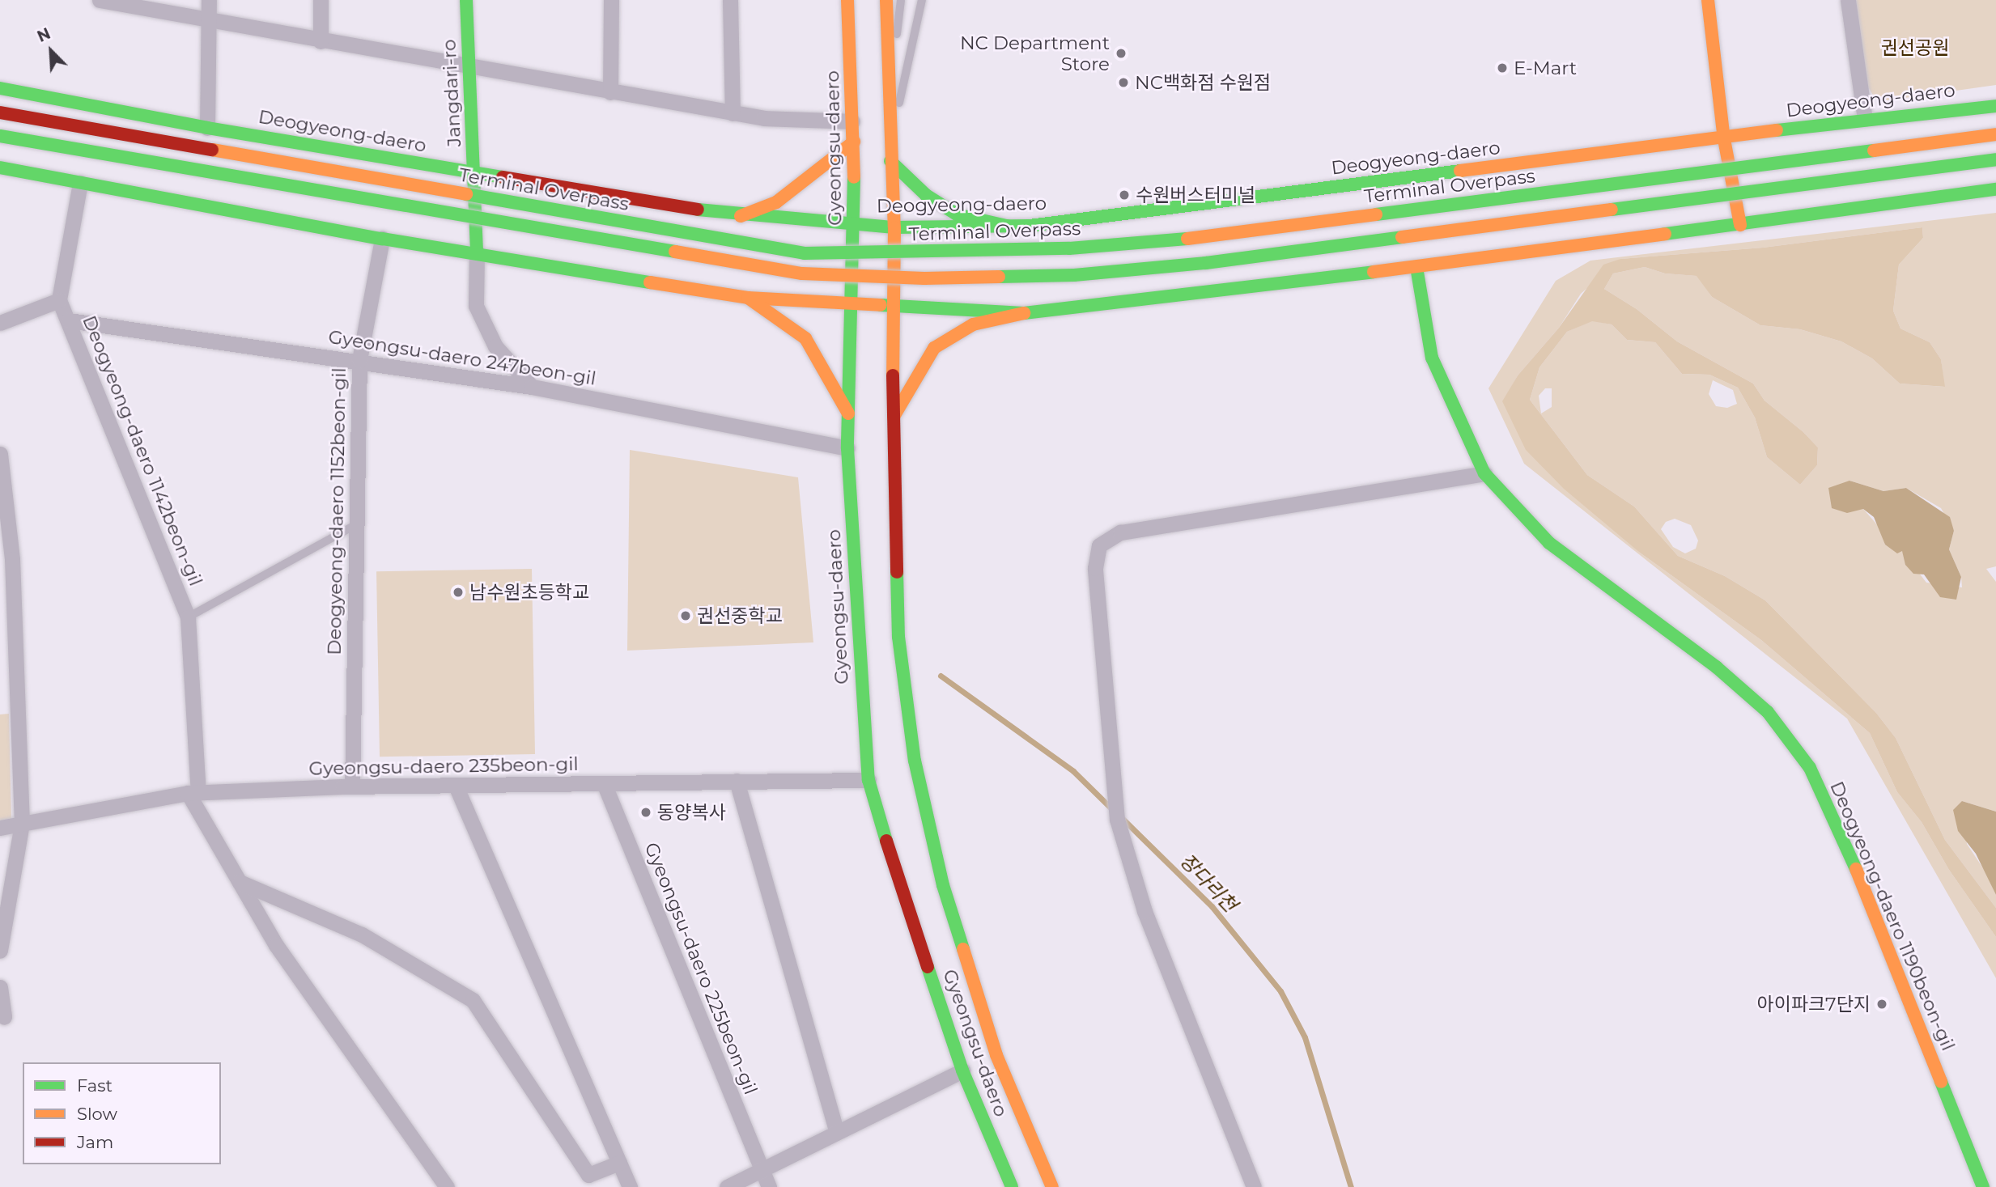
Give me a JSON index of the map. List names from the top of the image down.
{
  "streets": {
    "main road": [
      "Jangdari-ro",
      "Deogyeong-daero",
      "Gyeongsu-daero",
      "Terminal Overpass",
      "Deogyeong-daero 1190beon-gil"
    ],
    "street": [
      "Gyeongsu-daero 247beon-gil",
      "Deogyeong-daero 1142beon-gil",
      "Deogyeong-daero 1152beon-gil",
      "Gyeongsu-daero 235beon-gil",
      "Gyeongsu-daero 225beon-gil"
    ]
  },
  "crossings": [
    ["Jangdari-ro", "Deogyeong-daero"],
    ["Deogyeong-daero", "Gyeongsu-daero"],
    ["Gyeongsu-daero", "Gyeongsu-daero 247beon-gil"],
    ["Gyeongsu-daero", "Gyeongsu-daero 235beon-gil"],
    ["Gyeongsu-daero 247beon-gil", "Deogyeong-daero 1142beon-gil"],
    ["Gyeongsu-daero 247beon-gil", "Deogyeong-daero 1152beon-gil"],
    ["Deogyeong-daero 1142beon-gil", "Deogyeong-daero 1152beon-gil"],
    ["Deogyeong-daero 1142beon-gil", "Gyeongsu-daero 235beon-gil"],
    ["Deogyeong-daero 1152beon-gil", "Gyeongsu-daero 235beon-gil"],
    ["Gyeongsu-daero 235beon-gil", "Gyeongsu-daero 225beon-gil"]
  ],
  "water": ["장다리천"],
  "parks": ["권선공원"],
  "places": [
    "NC Department Store",
    "E-Mart",
    "NC백화점 수원점",
    "수원버스터미널",
    "남수원초등학교",
    "권선중학교",
    "동양복사",
    "아이파크7단지"
  ],
  "legend": ["Fast", "Slow", "Jam"],
  "north": "top left"
}
